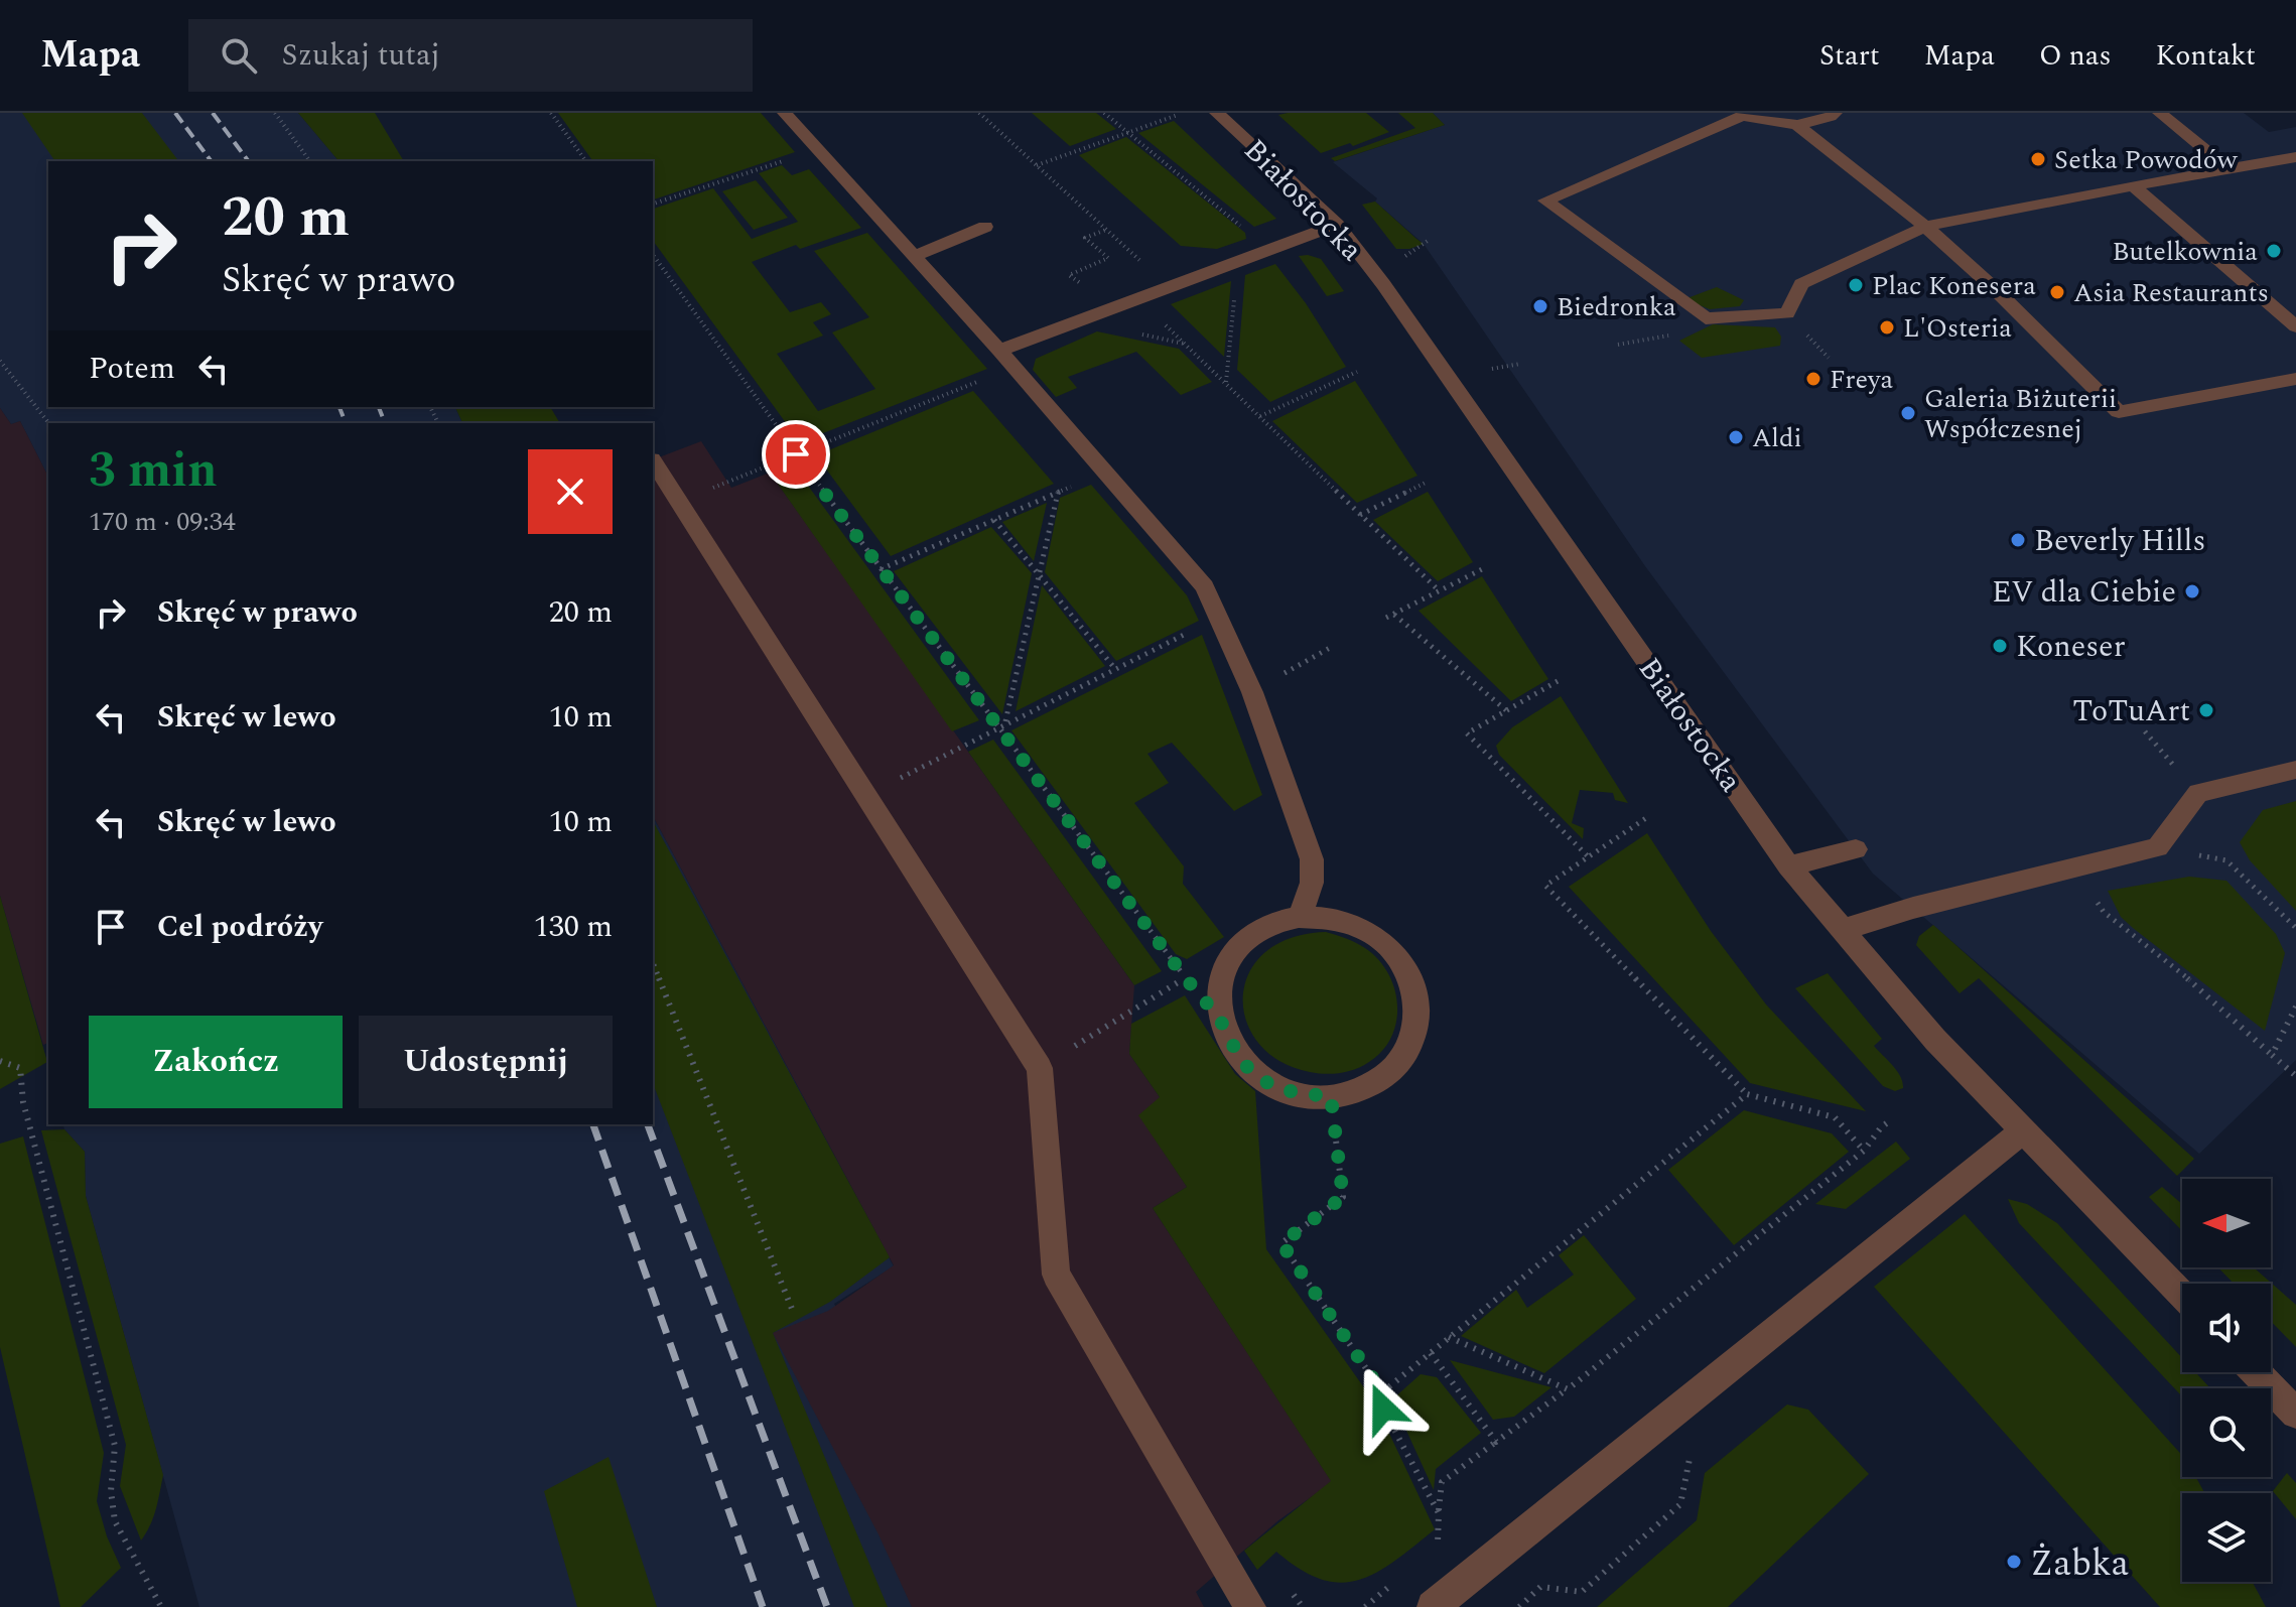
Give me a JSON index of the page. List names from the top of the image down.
{
  "streets": {
    "street": ["Białostocka"]
  },
  "places": [
    "Setka Powodów",
    "Butelkownia",
    "Plac Konesera",
    "Asia Restaurants",
    "Biedronka",
    "L'Osteria",
    "Freya",
    "Galeria Biżuterii Współczesnej",
    "Aldi",
    "Beverly Hills",
    "EV dla Ciebie",
    "Koneser",
    "ToTuArt",
    "Żabka"
  ],
  "north": "left",
  "page": {
    "header": "Mapa",
    "search": "Szukaj tutaj",
    "nav": [
      "Start",
      "Mapa",
      "O nas",
      "Kontakt"
    ],
    "turn": ["20 m", "Skręć w prawo"],
    "then": "Potem",
    "heading": ["3 min", "170 m · 09:34"],
    "list": [
      {
        "name": "Skręć w prawo",
        "value": "20 m"
      },
      {
        "name": "Skręć w lewo",
        "value": "10 m"
      },
      {
        "name": "Skręć w lewo",
        "value": "10 m"
      },
      {
        "name": "Cel podróży",
        "value": "130 m"
      }
    ],
    "buttons": ["Zakończ", "Udostępnij"]
  }
}
